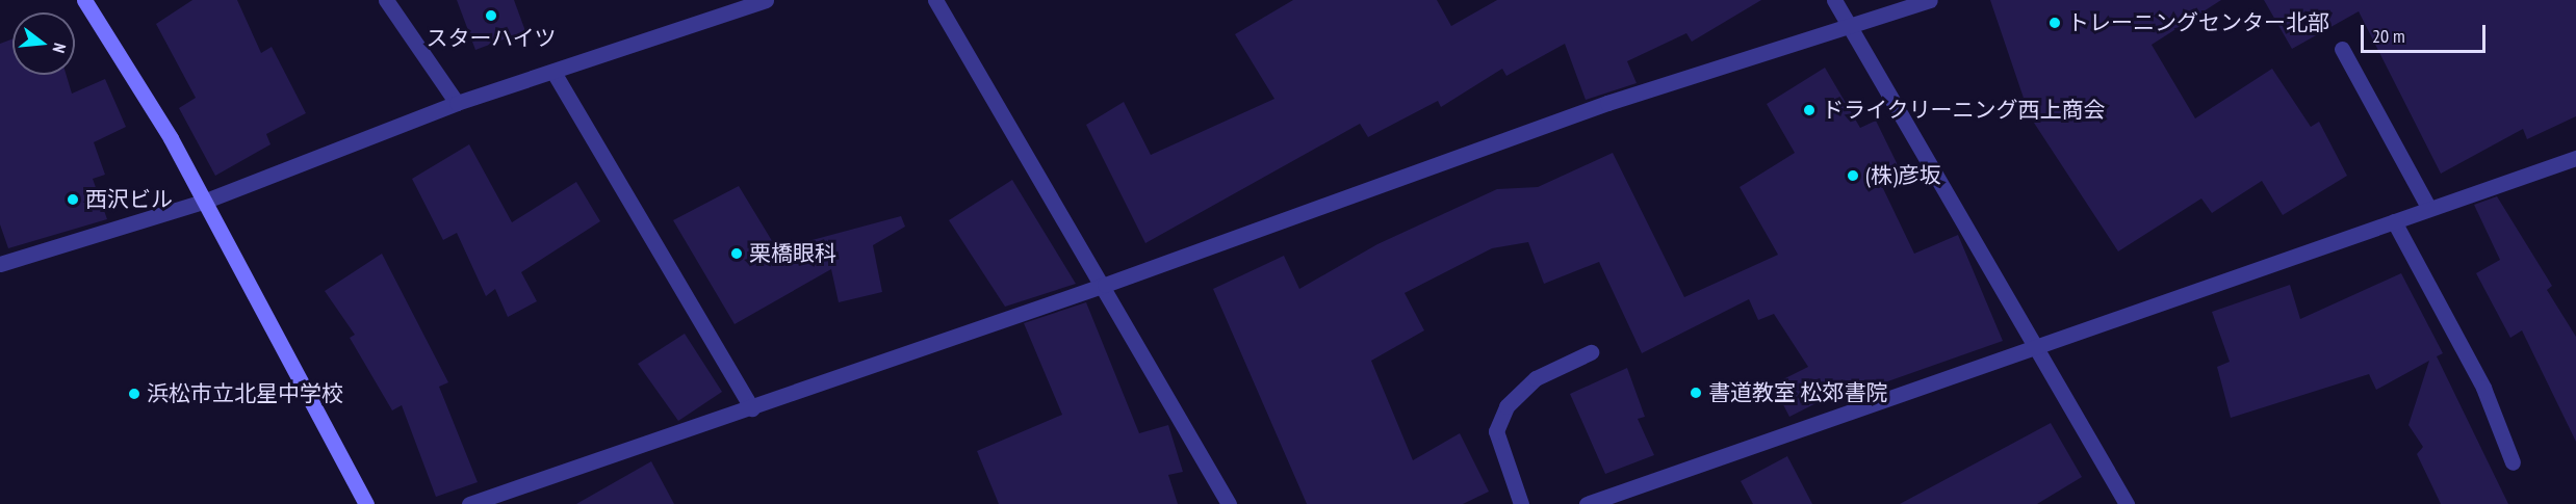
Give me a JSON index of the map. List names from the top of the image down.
{
  "places": [
    "スターハイツ",
    "トレーニングセンター北部",
    "ドライクリーニング西上商会",
    "(株)彦坂",
    "西沢ビル",
    "栗橋眼科",
    "書道教室 松郊書院",
    "浜松市立北星中学校"
  ],
  "scale_bar": "20 m",
  "north": "right"
}
